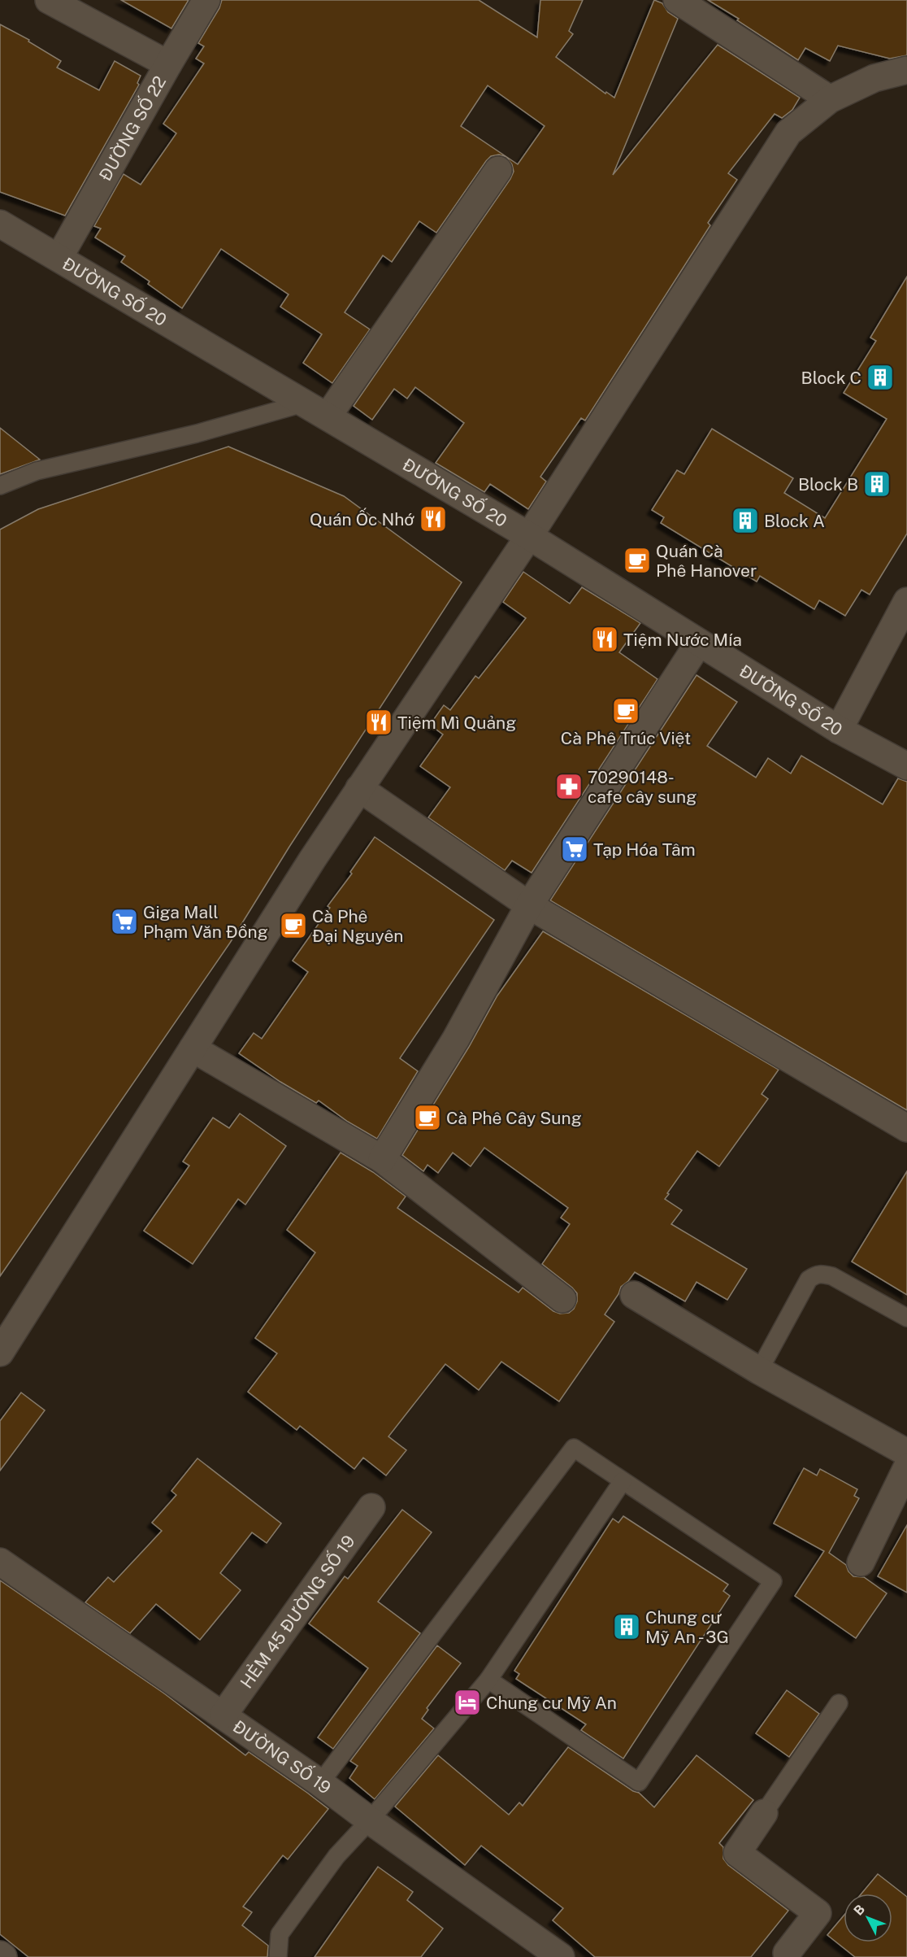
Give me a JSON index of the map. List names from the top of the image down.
{
  "streets": {
    "street": [
      "ĐƯỜNG SỐ 22",
      "ĐƯỜNG SỐ 20",
      "HẺM 45 ĐƯỜNG SỐ 19",
      "ĐƯỜNG SỐ 19"
    ]
  },
  "crossings": [
    ["ĐƯỜNG SỐ 22", "ĐƯỜNG SỐ 20"],
    ["HẺM 45 ĐƯỜNG SỐ 19", "ĐƯỜNG SỐ 19"]
  ],
  "places": {
    "building": [
      "Block C",
      "Block B",
      "Block A",
      "Chung cư Mỹ An - 3G"
    ],
    "restaurant": ["Quán Ốc Nhớ", "Tiệm Nước Mía", "Tiệm Mì Quảng"],
    "cafe": [
      "Quán Cà Phê Hanover",
      "Cà Phê Trúc Việt",
      "Cà Phê Đại Nguyên",
      "Cà Phê Cây Sung"
    ],
    "pharmacy": ["70290148- cafe cây sung"],
    "supermarket": ["Tạp Hóa Tâm", "Giga Mall Phạm Văn Đồng"],
    "hotel": ["Chung cư Mỹ An"]
  },
  "north": "top left"
}
